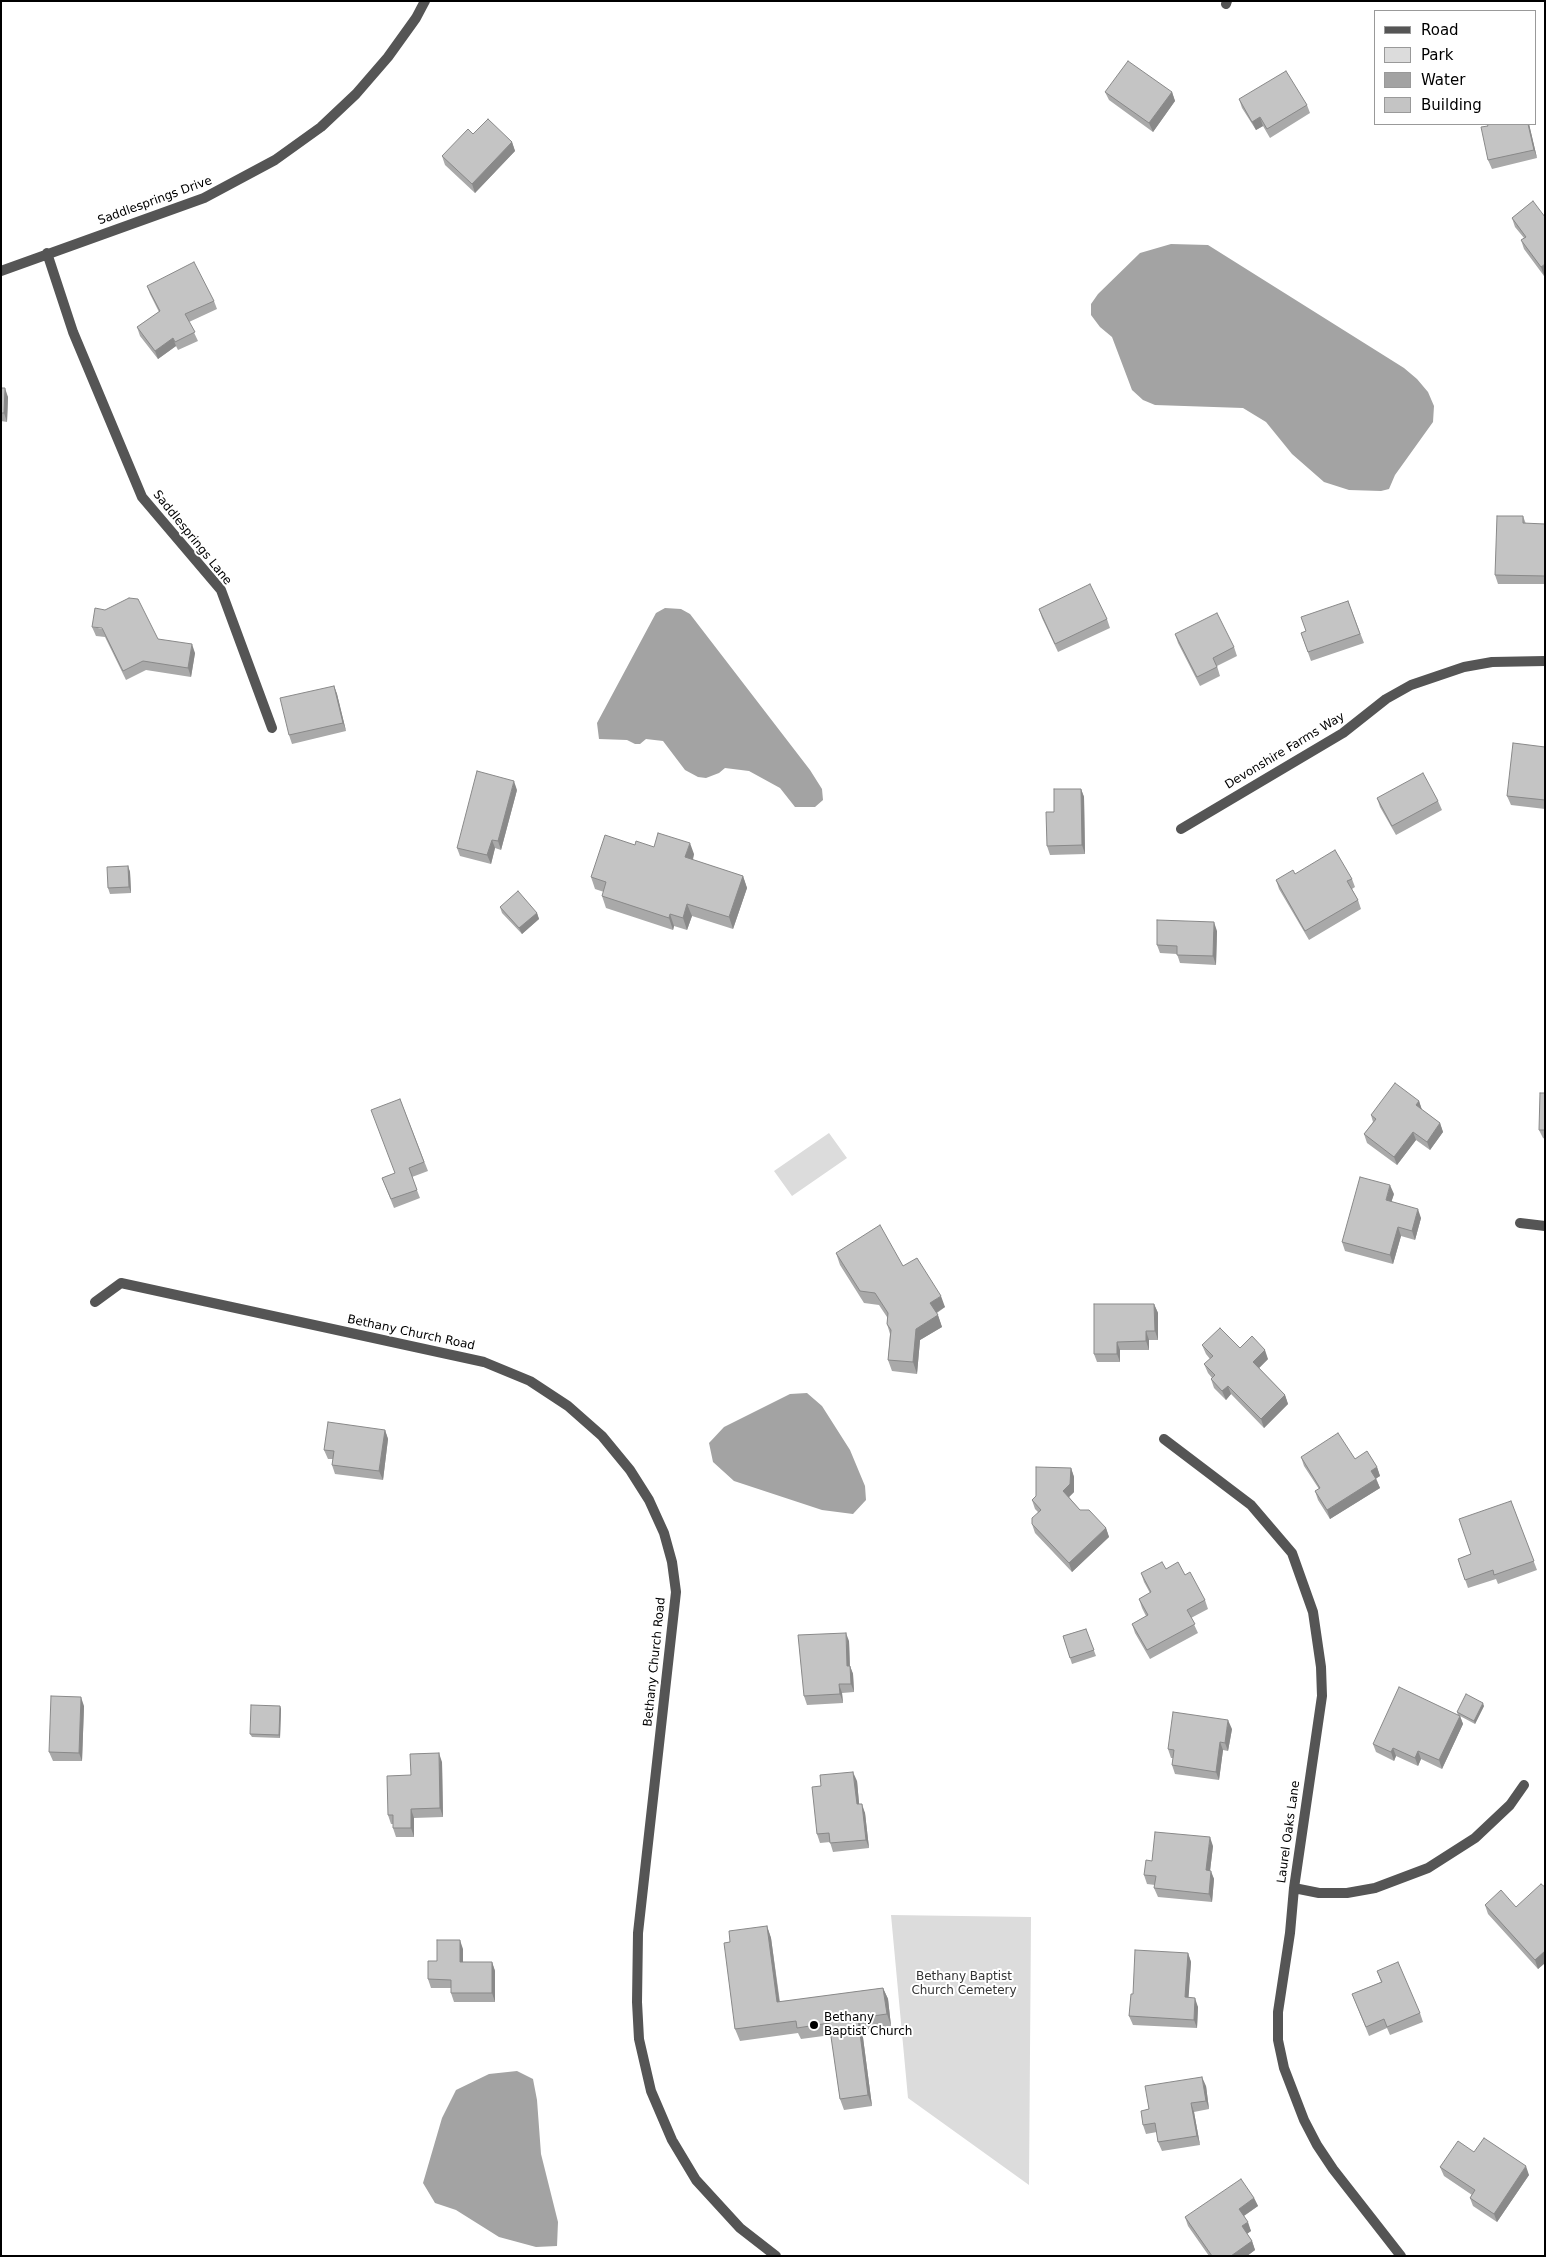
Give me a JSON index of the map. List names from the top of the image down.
{
  "streets": {
    "street": [
      "Saddlesprings Drive",
      "Saddlesprings Lane",
      "Devonshire Farms Way",
      "Bethany Church Road",
      "Laurel Oaks Lane"
    ]
  },
  "crossings": [
    ["Saddlesprings Drive", "Saddlesprings Lane"]
  ],
  "parks": ["Bethany Baptist Church Cemetery"],
  "places": ["Bethany Baptist Church"],
  "legend": [
    "Road",
    "Park",
    "Water",
    "Building"
  ]
}
